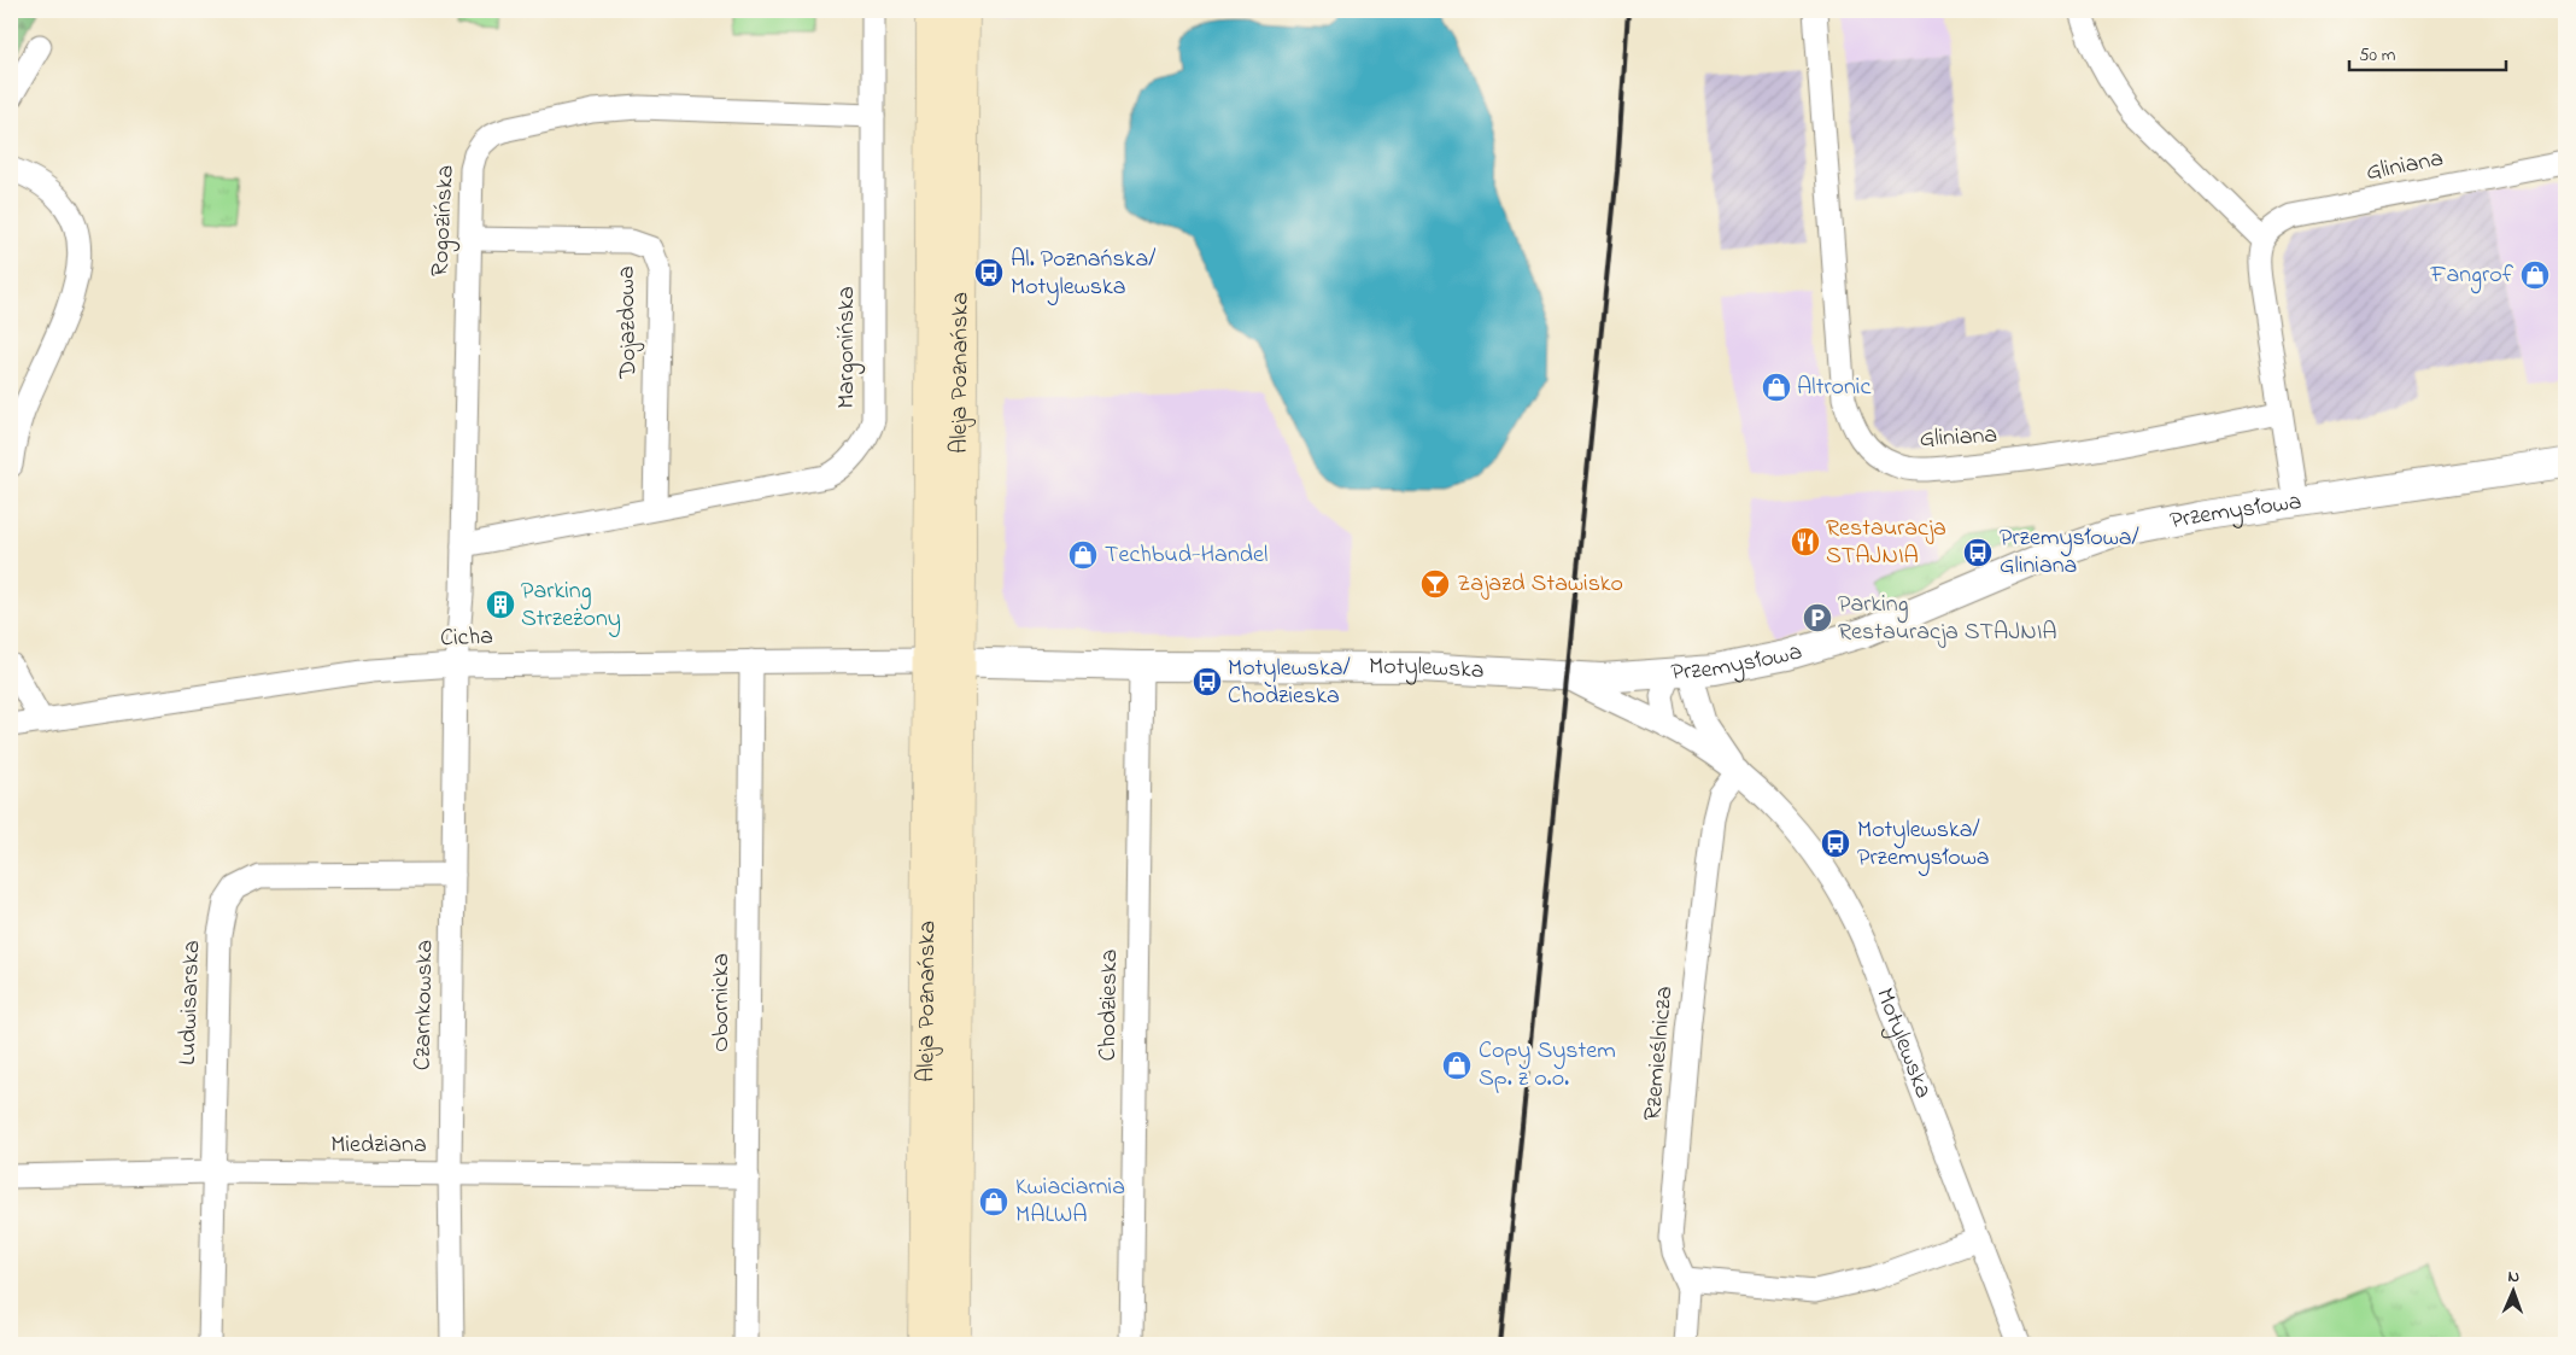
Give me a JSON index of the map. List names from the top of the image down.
{
  "streets": {
    "main road": ["Aleja Poznańska"],
    "street": [
      "Gliniana",
      "Rogozińska",
      "Dojazdowa",
      "Margonińska",
      "Przemysłowa",
      "Cicha",
      "Motylewska",
      "Ludwisarska",
      "Obornicka",
      "Czarnkowska",
      "Chodzieska",
      "Rzemieślnicza",
      "Miedziana"
    ]
  },
  "crossings": [
    ["Rogozińska", "Dojazdowa"],
    ["Rogozińska", "Margonińska"],
    ["Rogozińska", "Cicha"],
    ["Rogozińska", "Czarnkowska"],
    ["Dojazdowa", "Margonińska"],
    ["Aleja Poznańska", "Cicha"],
    ["Aleja Poznańska", "Motylewska"],
    ["Przemysłowa", "Motylewska"],
    ["Cicha", "Motylewska"],
    ["Cicha", "Obornicka"],
    ["Cicha", "Czarnkowska"],
    ["Motylewska", "Chodzieska"],
    ["Motylewska", "Rzemieślnicza"],
    ["Ludwisarska", "Czarnkowska"],
    ["Ludwisarska", "Miedziana"],
    ["Obornicka", "Miedziana"],
    ["Czarnkowska", "Miedziana"]
  ],
  "places": {
    "bus stop": [
      "Al. Poznańska/ Motylewska",
      "Przemysłowa/ Gliniana",
      "Motylewska/ Chodzieska",
      "Motylewska/ Przemysłowa"
    ],
    "shop": [
      "Fangrof",
      "Altronic",
      "Techbud-Handel",
      "Copy System Sp. z o.o.",
      "Kwiaciarnia MALWA"
    ],
    "restaurant": ["Restauracja STAJNIA"],
    "bar": ["Zajazd Stawisko"],
    "building": ["Parking Strzeżony"],
    "parking": ["Parking Restauracja STAJNIA"]
  },
  "scale_bar": "50 m",
  "north": "top"
}
